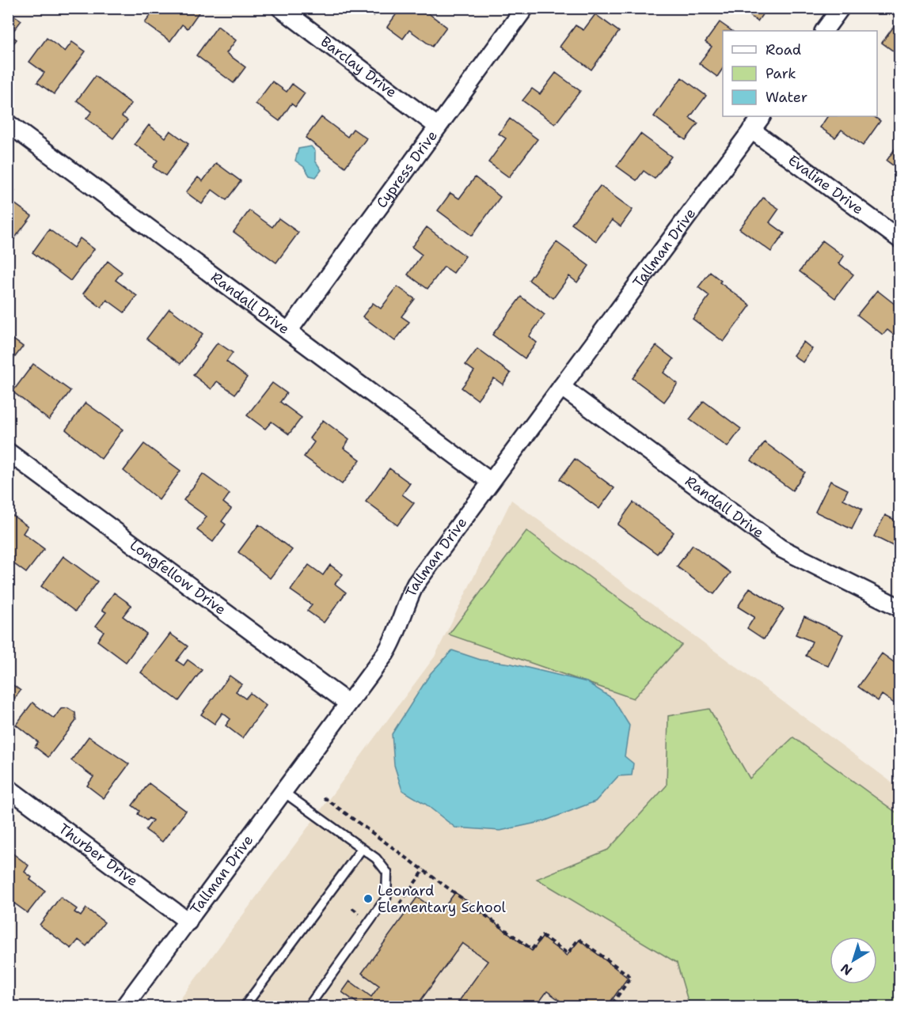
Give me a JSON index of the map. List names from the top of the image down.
{
  "streets": {
    "street": [
      "Barclay Drive",
      "Cypress Drive",
      "Evaline Drive",
      "Tallman Drive",
      "Randall Drive",
      "Longfellow Drive",
      "Thurber Drive"
    ]
  },
  "crossings": [
    ["Barclay Drive", "Cypress Drive"],
    ["Cypress Drive", "Randall Drive"],
    ["Evaline Drive", "Tallman Drive"],
    ["Tallman Drive", "Randall Drive"],
    ["Tallman Drive", "Longfellow Drive"],
    ["Tallman Drive", "Thurber Drive"]
  ],
  "places": ["Leonard Elementary School"],
  "legend": ["Road", "Park", "Water"],
  "north": "bottom left"
}
